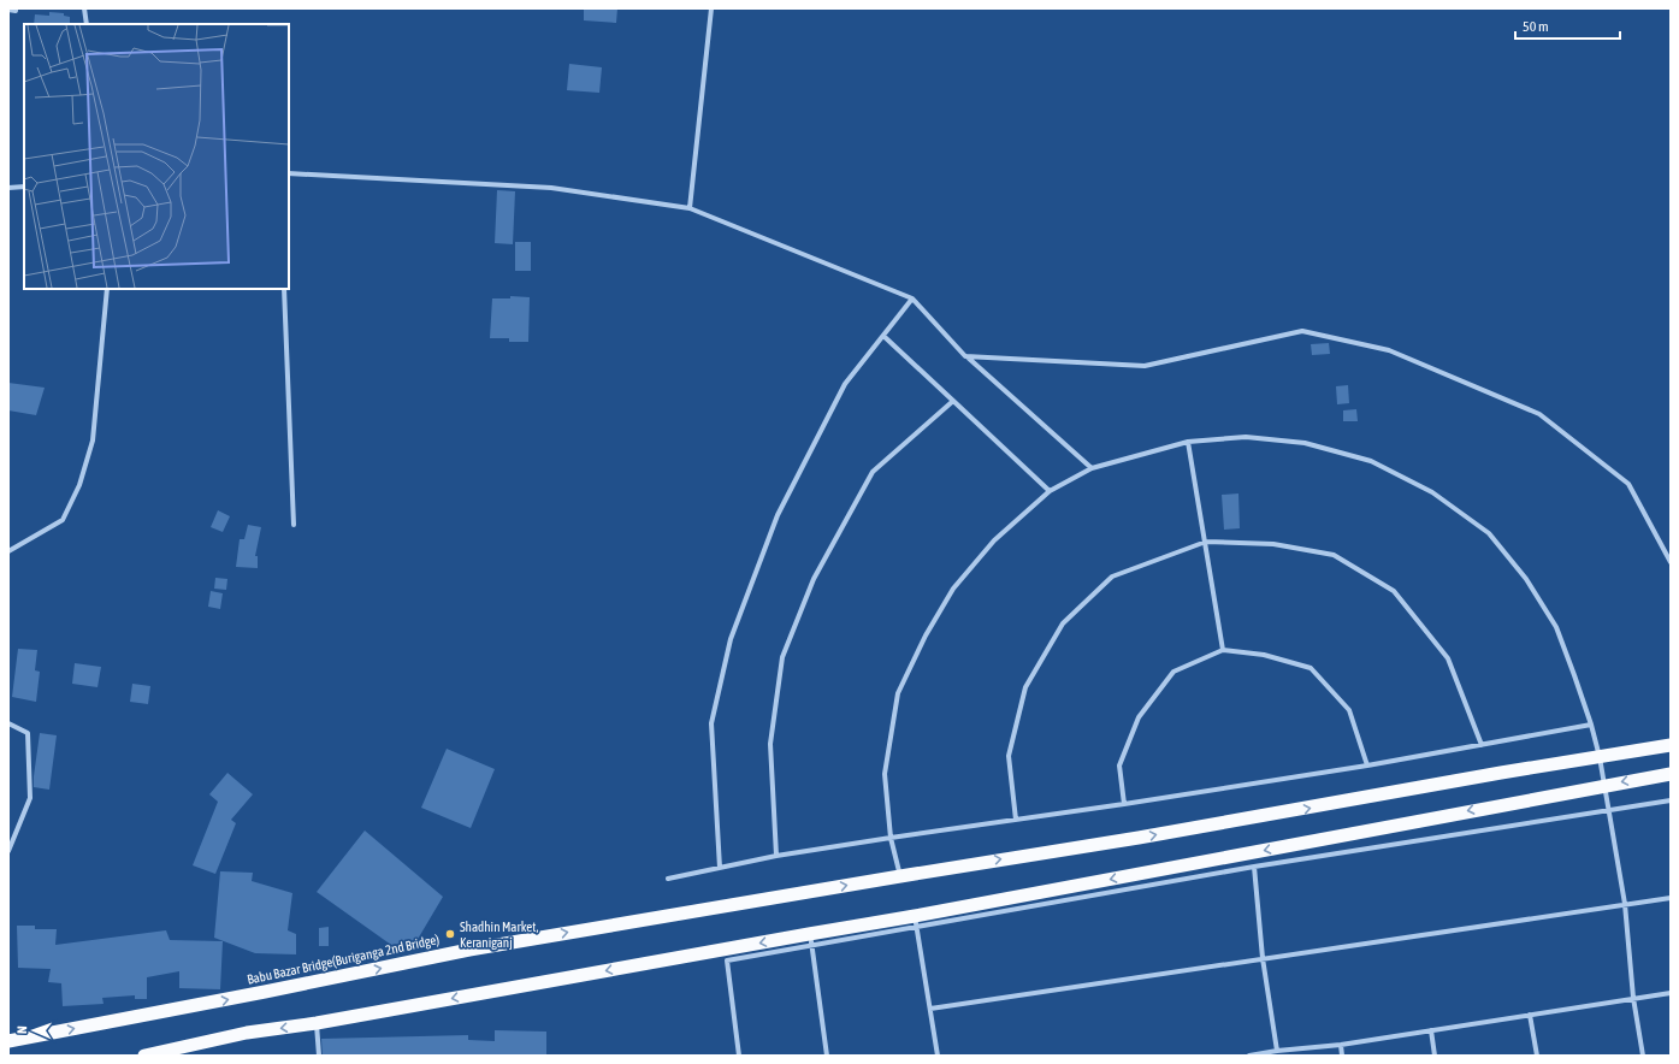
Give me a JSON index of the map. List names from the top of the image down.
{
  "streets": {
    "highway": ["Babu Bazar Bridge(Buriganga 2nd Bridge)"]
  },
  "places": ["Shadhin Market, Keraniganj"],
  "scale_bar": "50 m",
  "north": "left"
}
